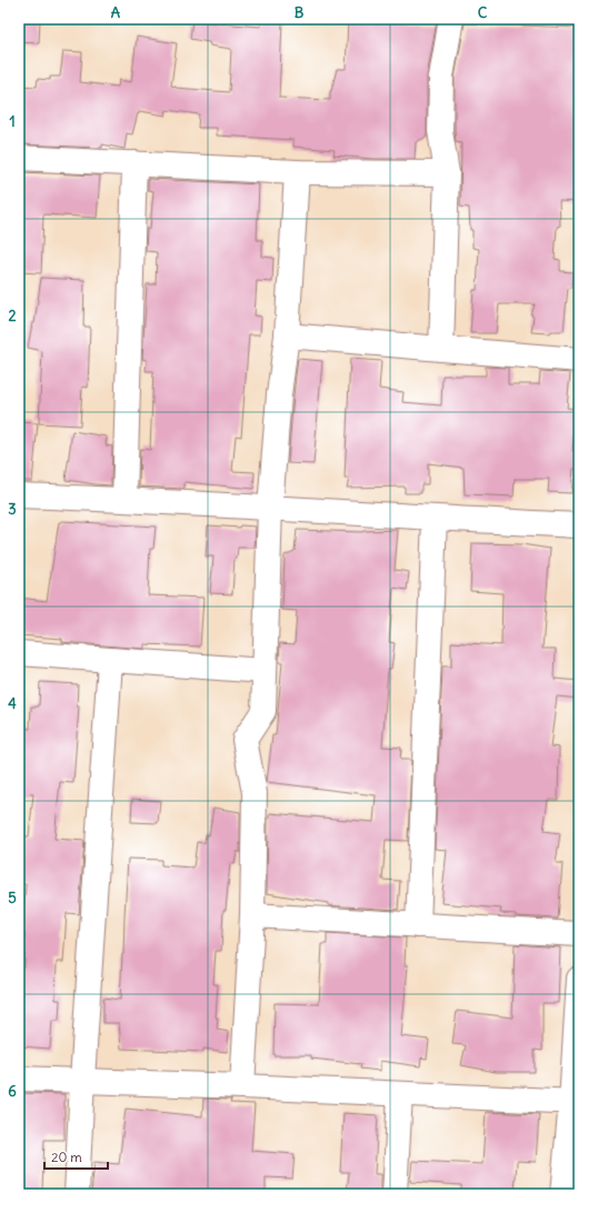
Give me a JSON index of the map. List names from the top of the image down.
{
  "scale_bar": "20 m",
  "grid": {
    "columns": ["A", "B", "C"],
    "rows": [
      "1",
      "2",
      "3",
      "4",
      "5",
      "6"
    ]
  }
}
